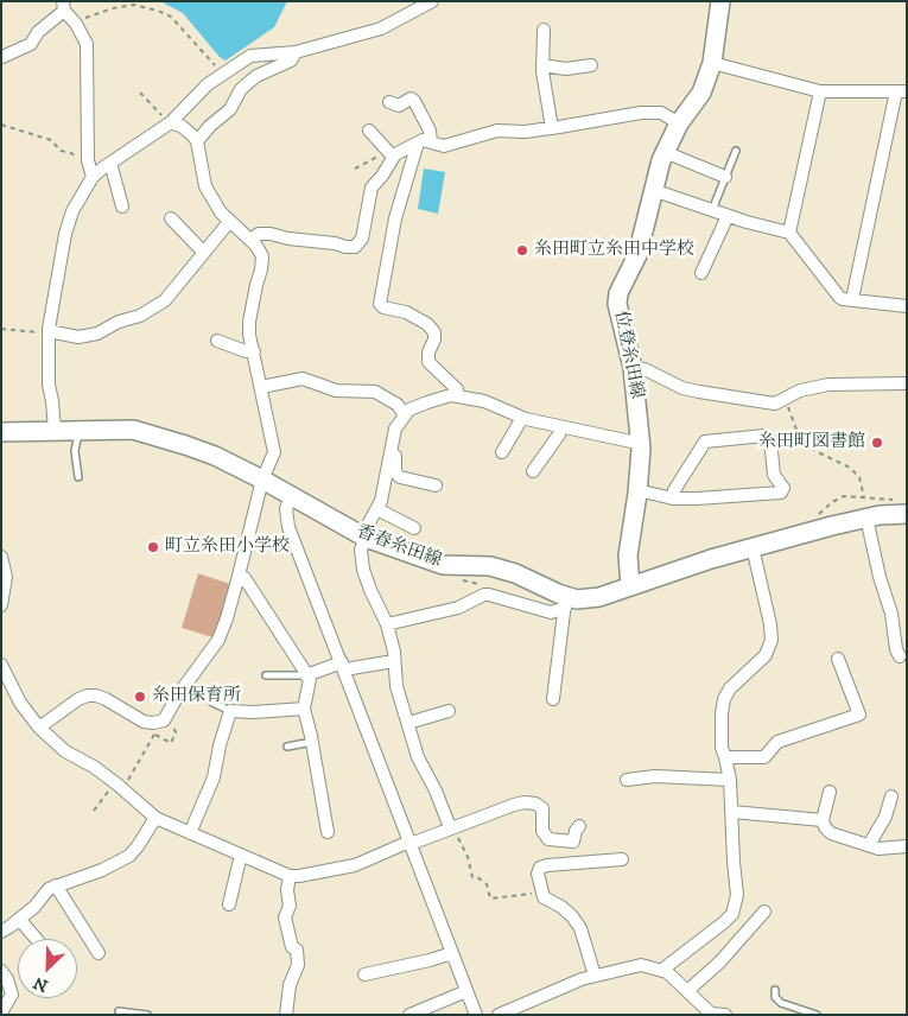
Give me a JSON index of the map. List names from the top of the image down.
{
  "streets": {
    "main road": ["位登糸田線", "香春糸田線"]
  },
  "crossings": [
    ["位登糸田線", "香春糸田線"]
  ],
  "places": [
    "糸田町立糸田中学校",
    "糸田町図書館",
    "町立糸田小学校",
    "糸田保育所"
  ],
  "north": "bottom left"
}
